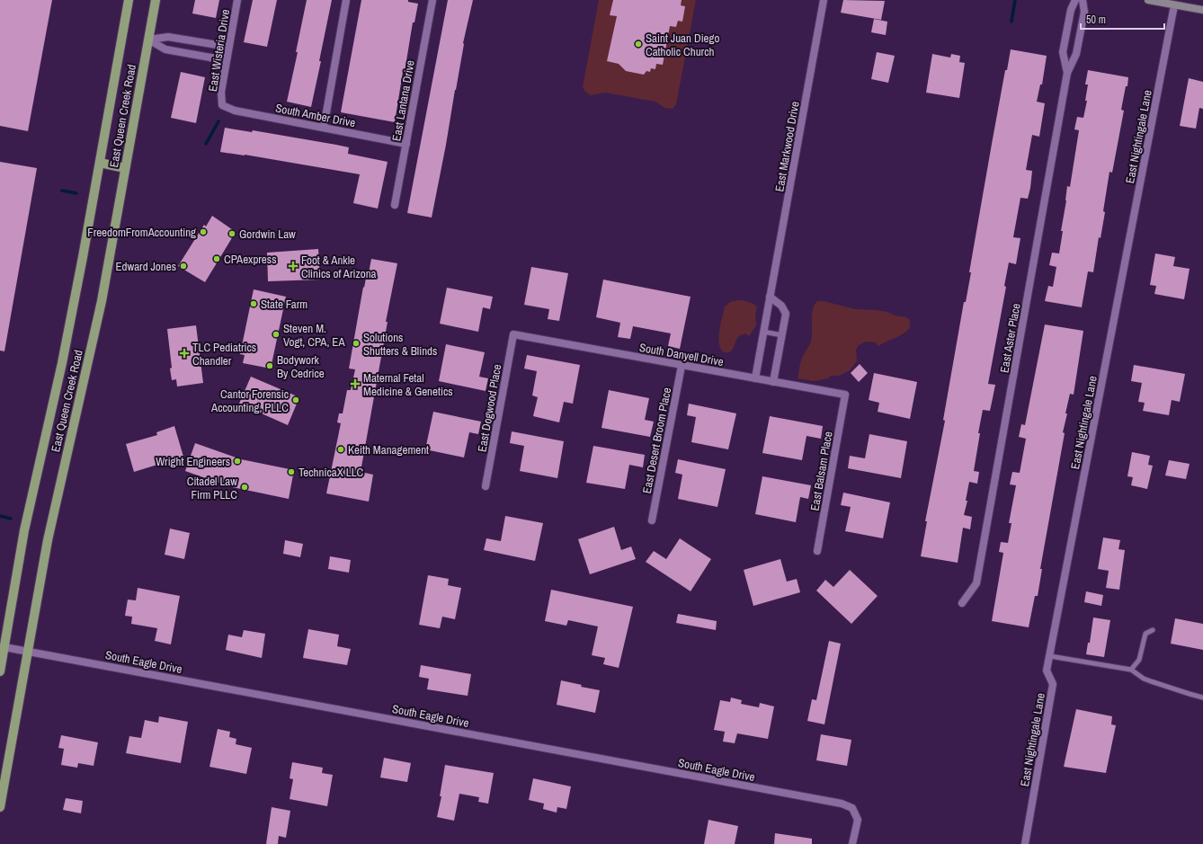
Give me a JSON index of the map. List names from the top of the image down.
{
  "streets": {
    "main road": ["East Queen Creek Road"],
    "street": [
      "East Wisteria Drive",
      "East Lantana Drive",
      "South Amber Drive",
      "East Nightingale Lane",
      "East Markwood Drive",
      "East Aster Place",
      "South Danyell Drive",
      "East Dogwood Place",
      "East Desert Broom Place",
      "East Balsam Place",
      "South Eagle Drive"
    ]
  },
  "crossings": [
    ["East Wisteria Drive", "South Amber Drive"],
    ["East Lantana Drive", "South Amber Drive"],
    ["East Queen Creek Road", "South Eagle Drive"],
    ["East Markwood Drive", "South Danyell Drive"],
    ["South Danyell Drive", "East Dogwood Place"],
    ["South Danyell Drive", "East Desert Broom Place"],
    ["South Danyell Drive", "East Balsam Place"]
  ],
  "places": {
    "other": [
      "Saint Juan Diego Catholic Church",
      "FreedomFromAccounting",
      "Gordwin Law",
      "CPAexpress",
      "Edward Jones",
      "State Farm",
      "Steven M. Vogt, CPA, EA",
      "Solutions Shutters & Blinds",
      "Bodywork By Cedrice",
      "Cantor Forensic Accounting, PLLC",
      "Keith Management",
      "Wright Engineers",
      "TechnicaX LLC",
      "Citadel Law Firm PLLC"
    ],
    "health": ["Foot & Ankle Clinics of Arizona", "TLC Pediatrics Chandler", "Maternal Fetal Medicine & Genetics"]
  },
  "scale_bar": "50 m"
}
